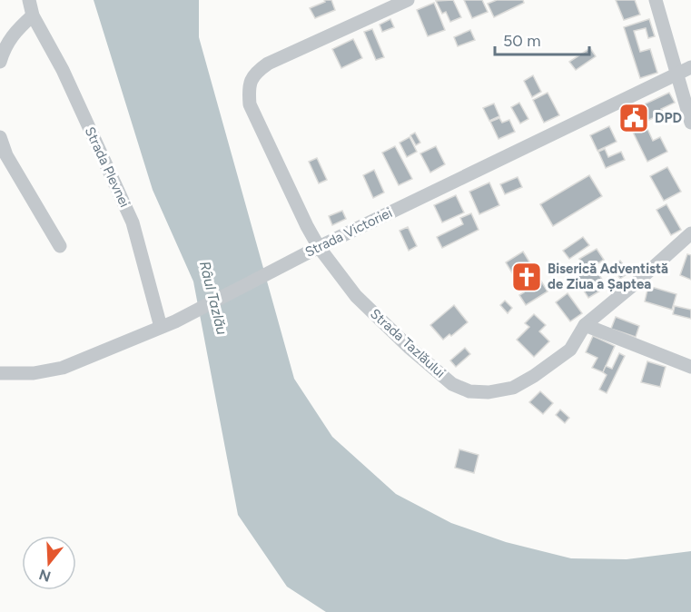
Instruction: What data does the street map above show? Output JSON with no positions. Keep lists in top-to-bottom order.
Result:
{
  "streets": {
    "street": ["Strada Plevnei", "Strada Victoriei", "Strada Tazlăului"]
  },
  "crossings": [
    ["Strada Plevnei", "Strada Victoriei"],
    ["Strada Victoriei", "Strada Tazlăului"]
  ],
  "water": ["Râul Tazlău"],
  "places": {
    "public building": ["DPD"],
    "church": ["Biserică Adventistă de Ziua a Șaptea"]
  },
  "scale_bar": "50 m",
  "north": "bottom"
}
